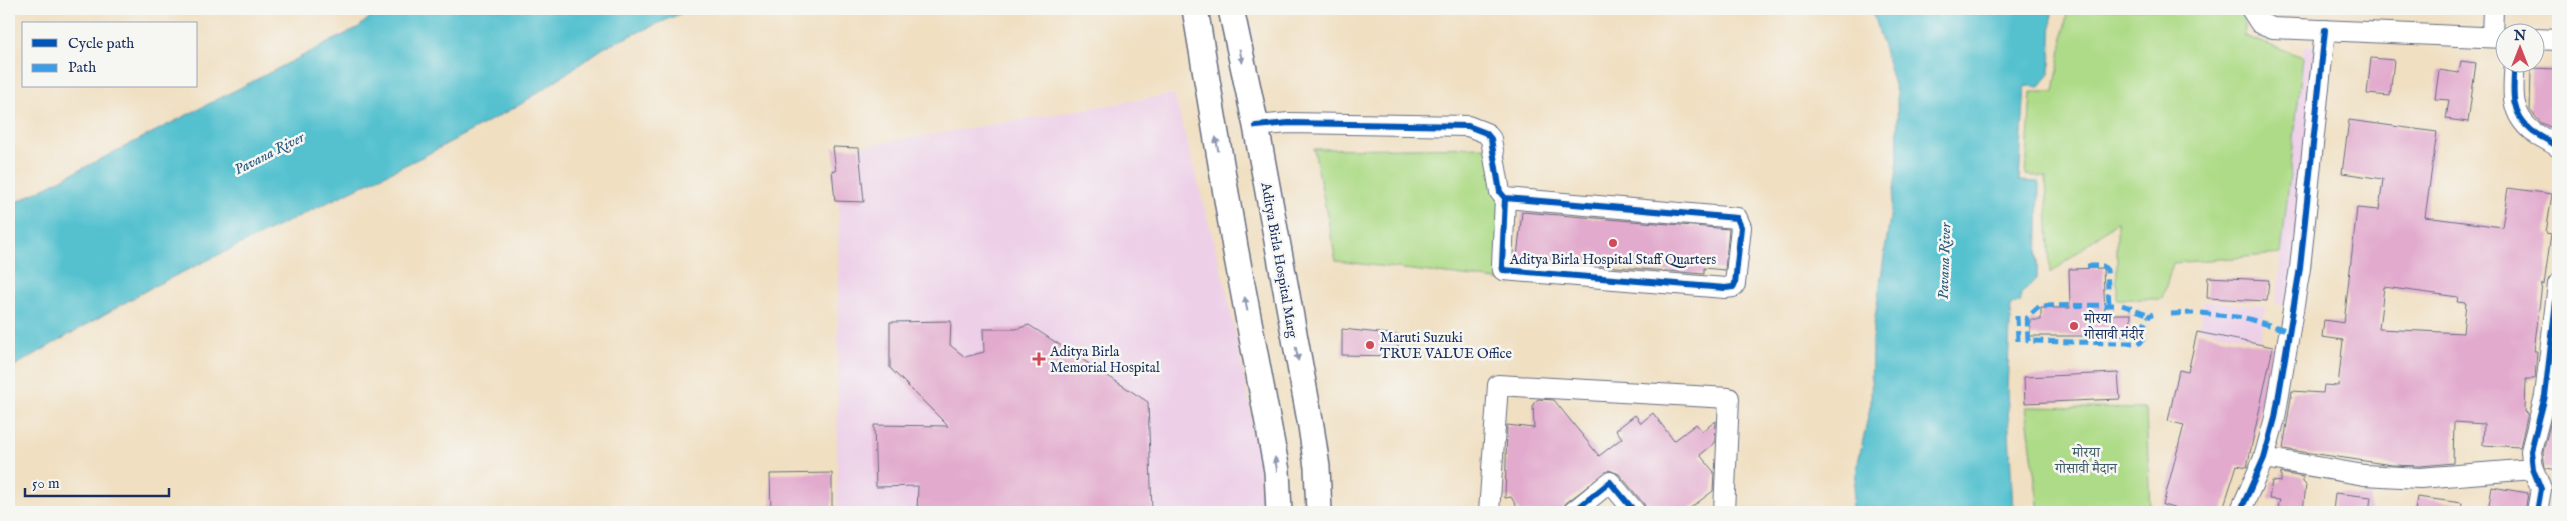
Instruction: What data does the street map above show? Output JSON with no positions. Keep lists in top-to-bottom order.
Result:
{
  "streets": {
    "main road": ["Aditya Birla Hospital Marg"]
  },
  "water": ["Pavana River"],
  "parks": ["मोरया गोसावी मैदान"],
  "places": {
    "other": ["Aditya Birla Hospital Staff Quarters", "मोरया गोसावी मंदीर", "Maruti Suzuki TRUE VALUE Office"],
    "health": ["Aditya Birla Memorial Hospital"]
  },
  "legend": ["Cycle path", "Path"],
  "scale_bar": "50 m",
  "north": "top"
}
